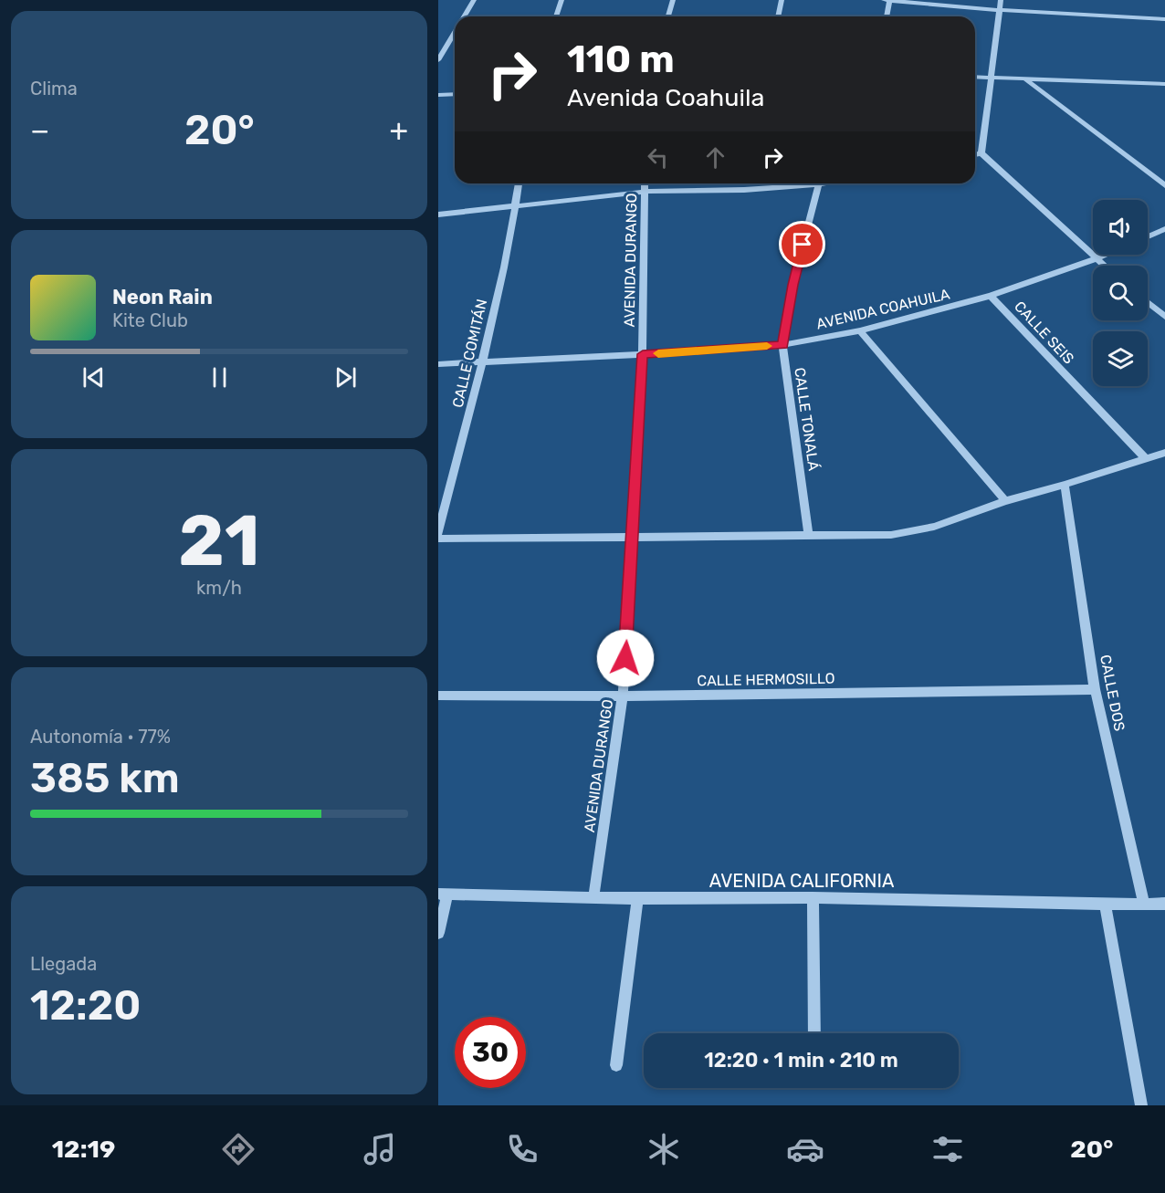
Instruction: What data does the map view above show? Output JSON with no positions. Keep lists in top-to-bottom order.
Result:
{
  "streets": {
    "street": [
      "AVENIDA DURANGO",
      "AVENIDA COAHUILA",
      "CALLE SEIS",
      "CALLE COMITÁN",
      "CALLE TONALÁ",
      "CALLE HERMOSILLO",
      "CALLE DOS",
      "AVENIDA CALIFORNIA"
    ]
  },
  "crossings": [
    ["AVENIDA DURANGO", "AVENIDA COAHUILA"],
    ["AVENIDA DURANGO", "CALLE HERMOSILLO"],
    ["AVENIDA DURANGO", "AVENIDA CALIFORNIA"],
    ["AVENIDA COAHUILA", "CALLE SEIS"],
    ["AVENIDA COAHUILA", "CALLE COMITÁN"],
    ["AVENIDA COAHUILA", "CALLE TONALÁ"],
    ["CALLE HERMOSILLO", "CALLE DOS"],
    ["CALLE DOS", "AVENIDA CALIFORNIA"]
  ],
  "page": {
    "tile": [
      "Clima",
      ["21", "km/h"],
      ["Autonomía · 77%", "385 km"],
      ["Llegada", "12:20"]
    ],
    "turn": ["110 m", "Avenida Coahuila"],
    "heat": ["−", "20°", "+"],
    "song": ["Neon Rain", "Kite Club"],
    "limit": "30",
    "trip": "12:20 · 1 min · 210 m",
    "tabs": ["12:19", "20°"]
  }
}
